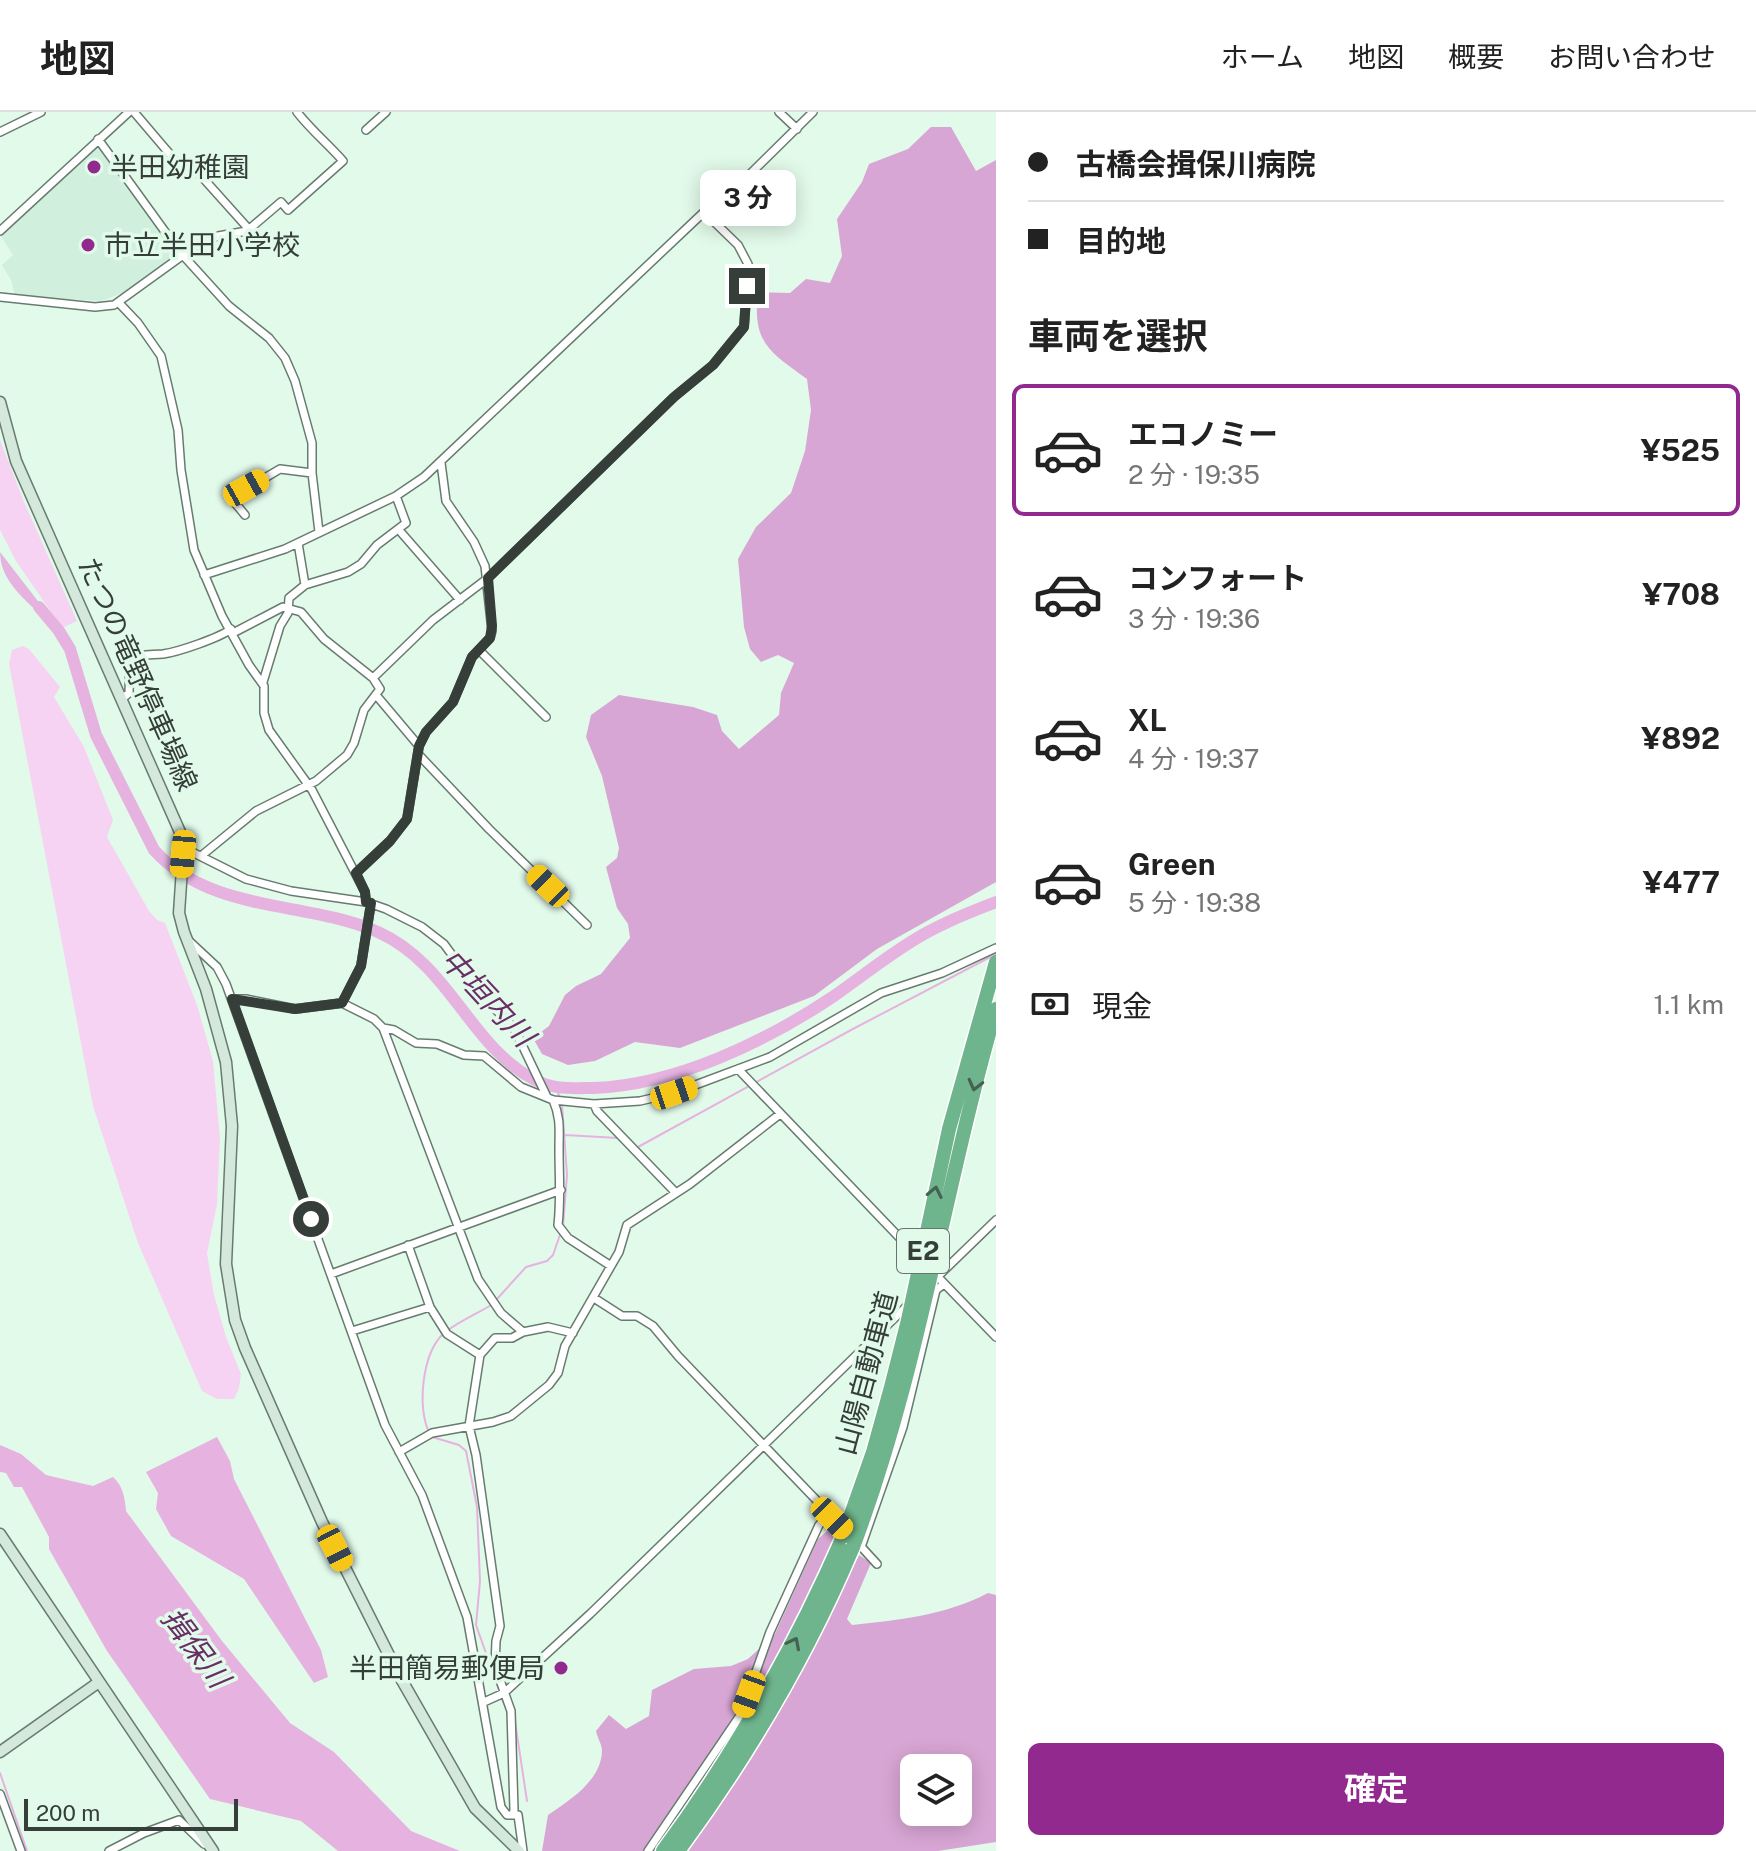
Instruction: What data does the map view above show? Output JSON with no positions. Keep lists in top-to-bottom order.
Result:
{
  "streets": {
    "highway": ["E2", "山陽自動車道"],
    "main road": ["たつの竜野停車場線"]
  },
  "water": ["中垣内川", "揖保川"],
  "places": ["半田幼稚園", "市立半田小学校", "半田簡易郵便局"],
  "scale_bar": "200 m",
  "page": {
    "header": "地図",
    "nav": [
      "ホーム",
      "地図",
      "概要",
      "お問い合わせ"
    ],
    "banner": ["古橋会揖保川病院", "目的地"],
    "bubble": "3 分",
    "heading": "車両を選択",
    "list": [
      {
        "name": "エコノミー",
        "note": "2 分 · 19:35",
        "value": "¥525"
      },
      {
        "name": "コンフォート",
        "note": "3 分 · 19:36",
        "value": "¥708"
      },
      {
        "name": "XL",
        "note": "4 分 · 19:37",
        "value": "¥892"
      },
      {
        "name": "Green",
        "note": "5 分 · 19:38",
        "value": "¥477"
      }
    ],
    "pay": ["現金", "1.1 km"],
    "buttons": "確定",
    "scale": "200 m"
  }
}
